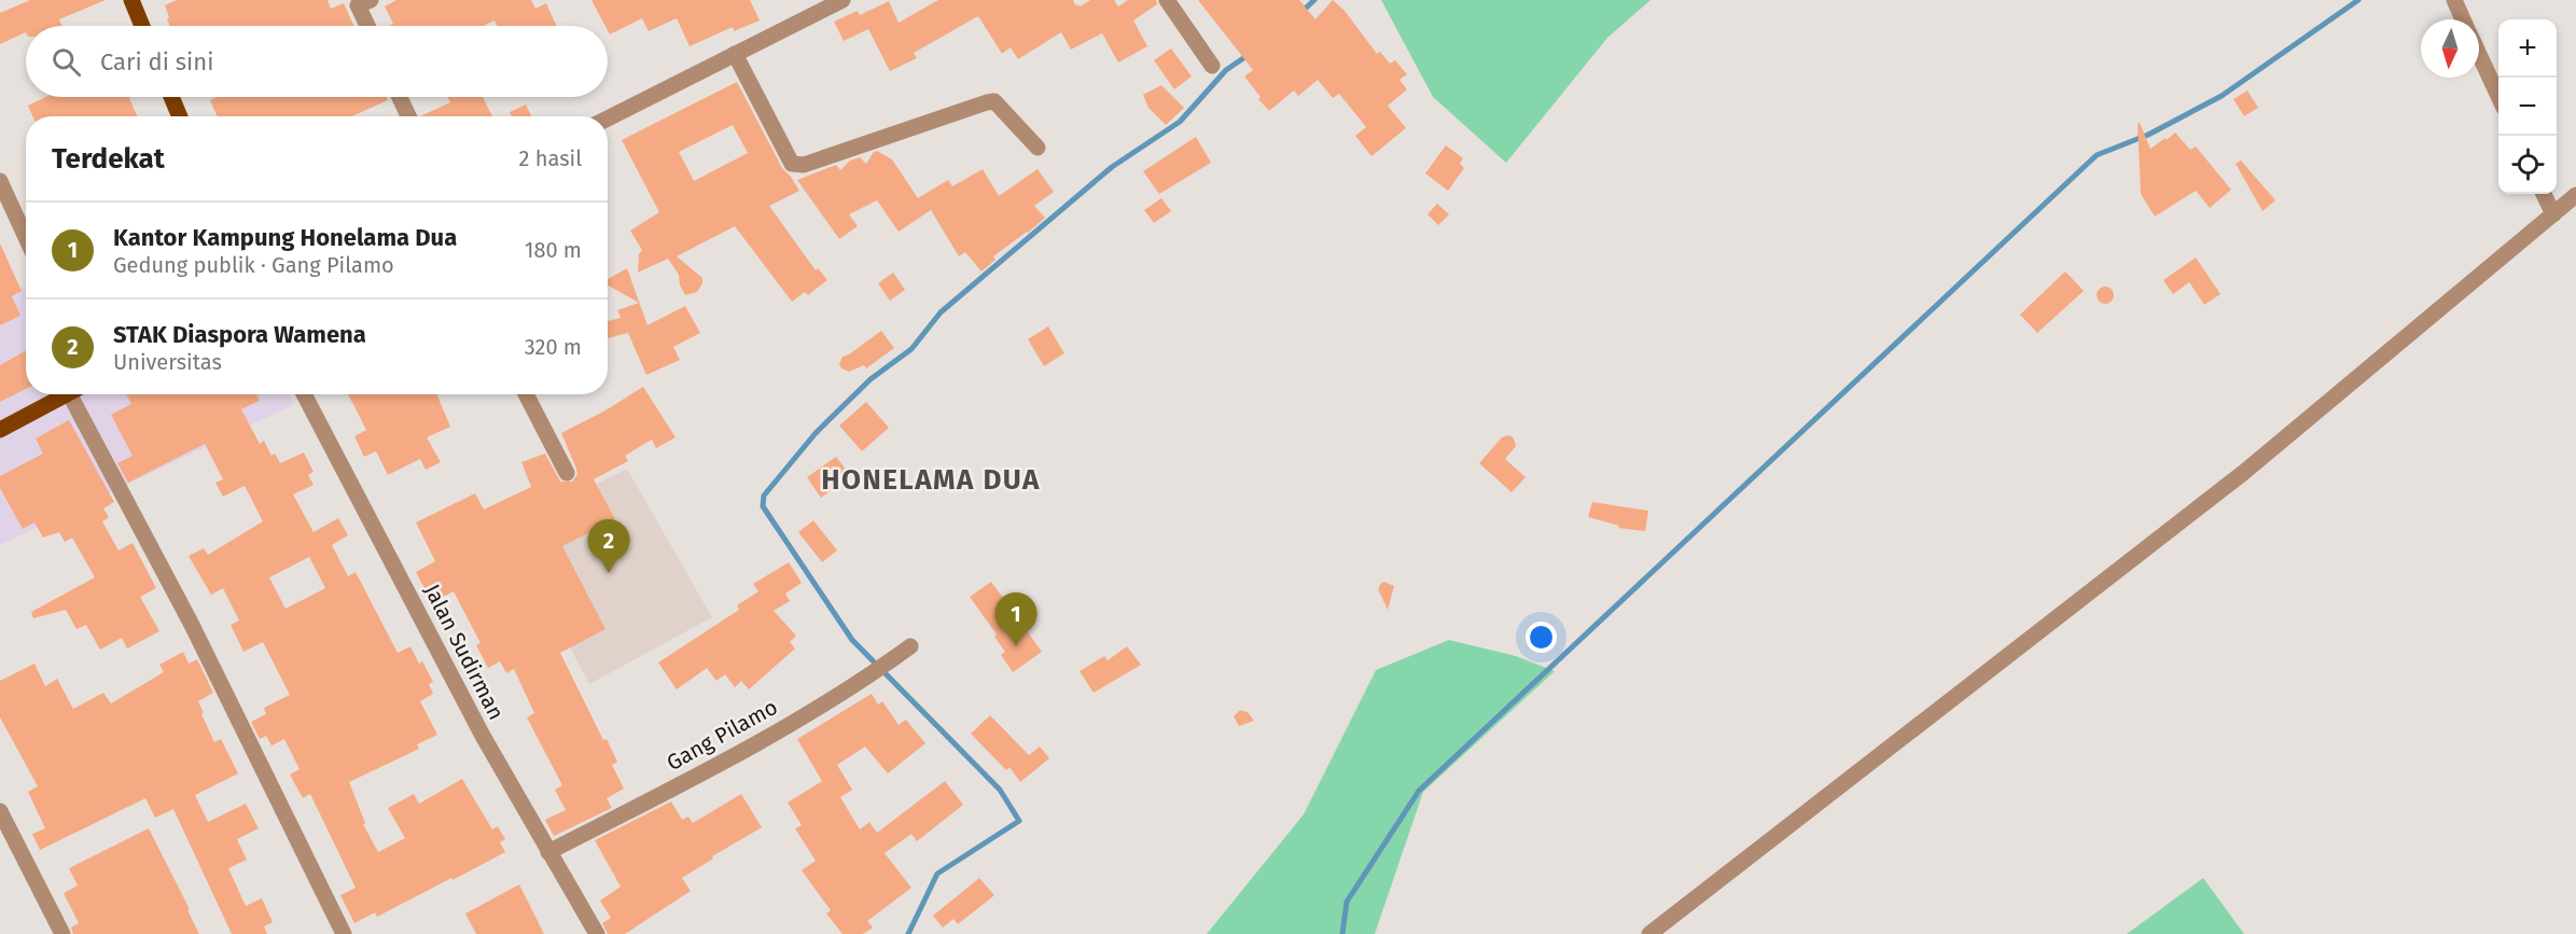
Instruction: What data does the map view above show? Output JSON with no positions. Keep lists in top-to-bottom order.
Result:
{
  "streets": {
    "street": ["Jalan Sudirman", "Gang Pilamo"]
  },
  "crossings": [
    ["Jalan Sudirman", "Gang Pilamo"]
  ],
  "districts": ["HONELAMA DUA"],
  "north": "bottom",
  "page": {
    "map_buttons": ["+", "−"],
    "search": "Cari di sini",
    "heading": ["Terdekat", "2 hasil"],
    "list": [
      {
        "mark": "1",
        "name": "Kantor Kampung Honelama Dua",
        "note": "Gedung publik · Gang Pilamo",
        "value": "180 m"
      },
      {
        "mark": "2",
        "name": "STAK Diaspora Wamena",
        "note": "Universitas",
        "value": "320 m"
      }
    ],
    "pins": ["2", "1"]
  }
}
